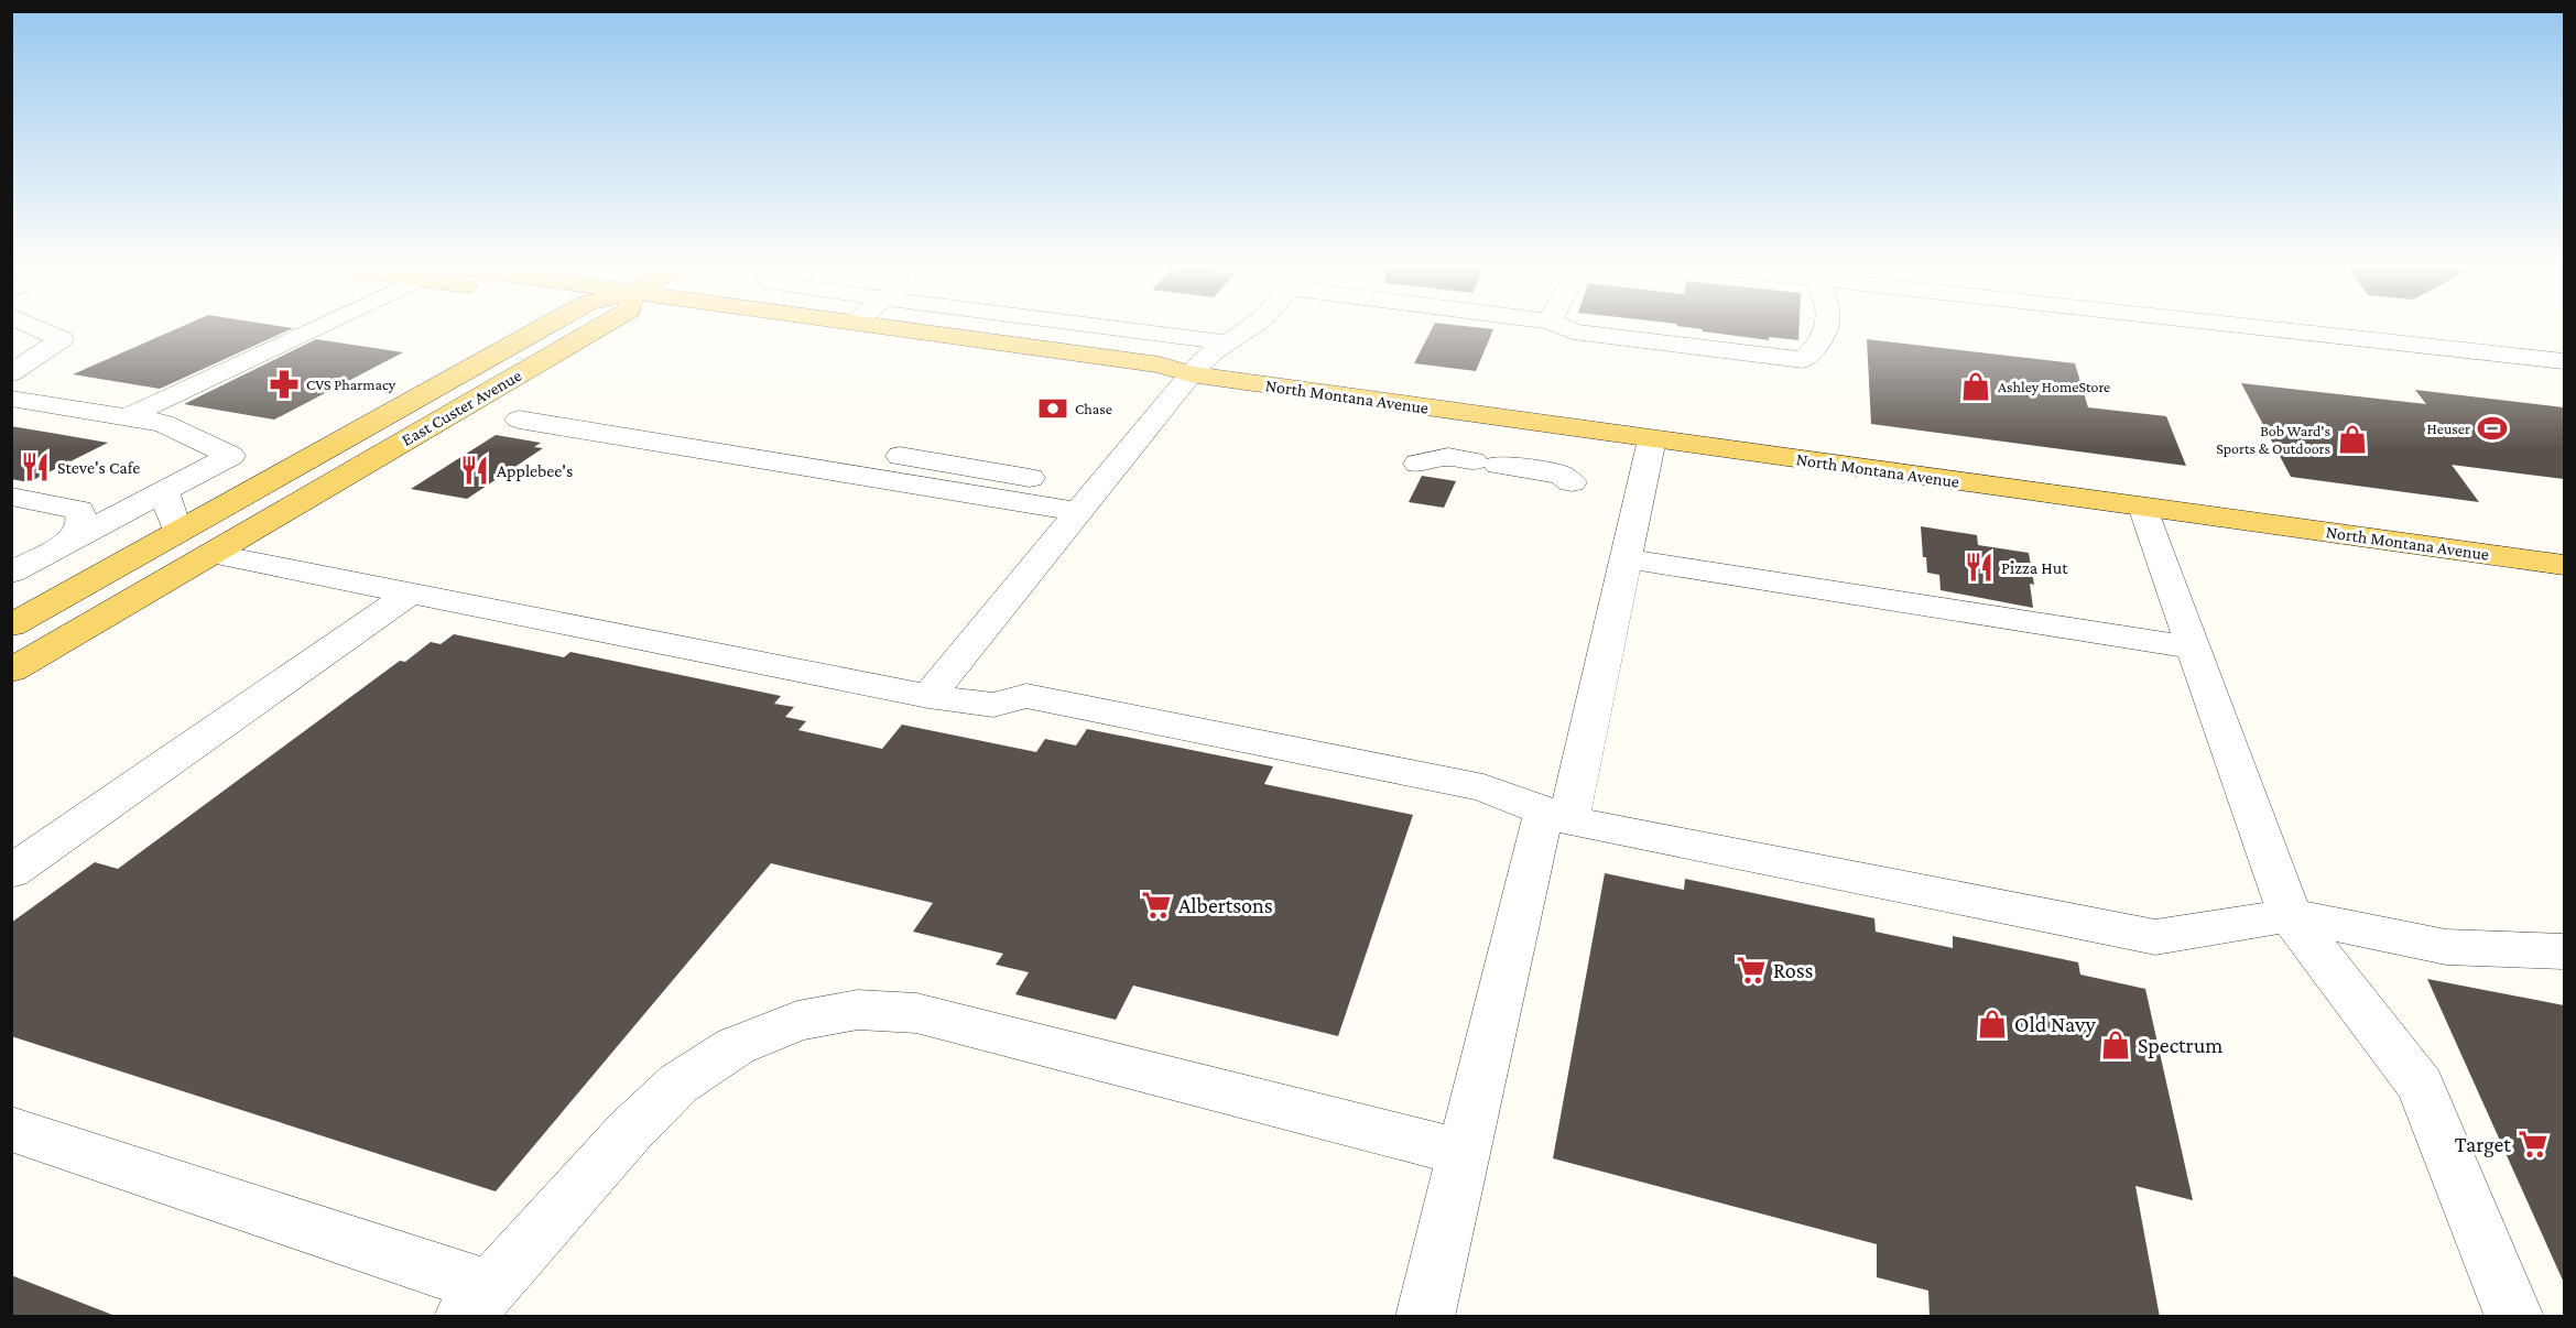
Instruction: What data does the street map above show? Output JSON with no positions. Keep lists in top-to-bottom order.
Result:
{
  "streets": {
    "main road": ["North Montana Avenue", "East Custer Avenue"]
  },
  "places": {
    "pharmacy": ["CVS Pharmacy"],
    "shop": [
      "Ashley HomeStore",
      "Bob Ward's Sports & Outdoors",
      "Old Navy",
      "Spectrum"
    ],
    "bank": ["Chase"],
    "sports": ["Heuser"],
    "restaurant": ["Steve's Cafe", "Applebee's", "Pizza Hut"],
    "supermarket": ["Albertsons", "Ross", "Target"]
  }
}
